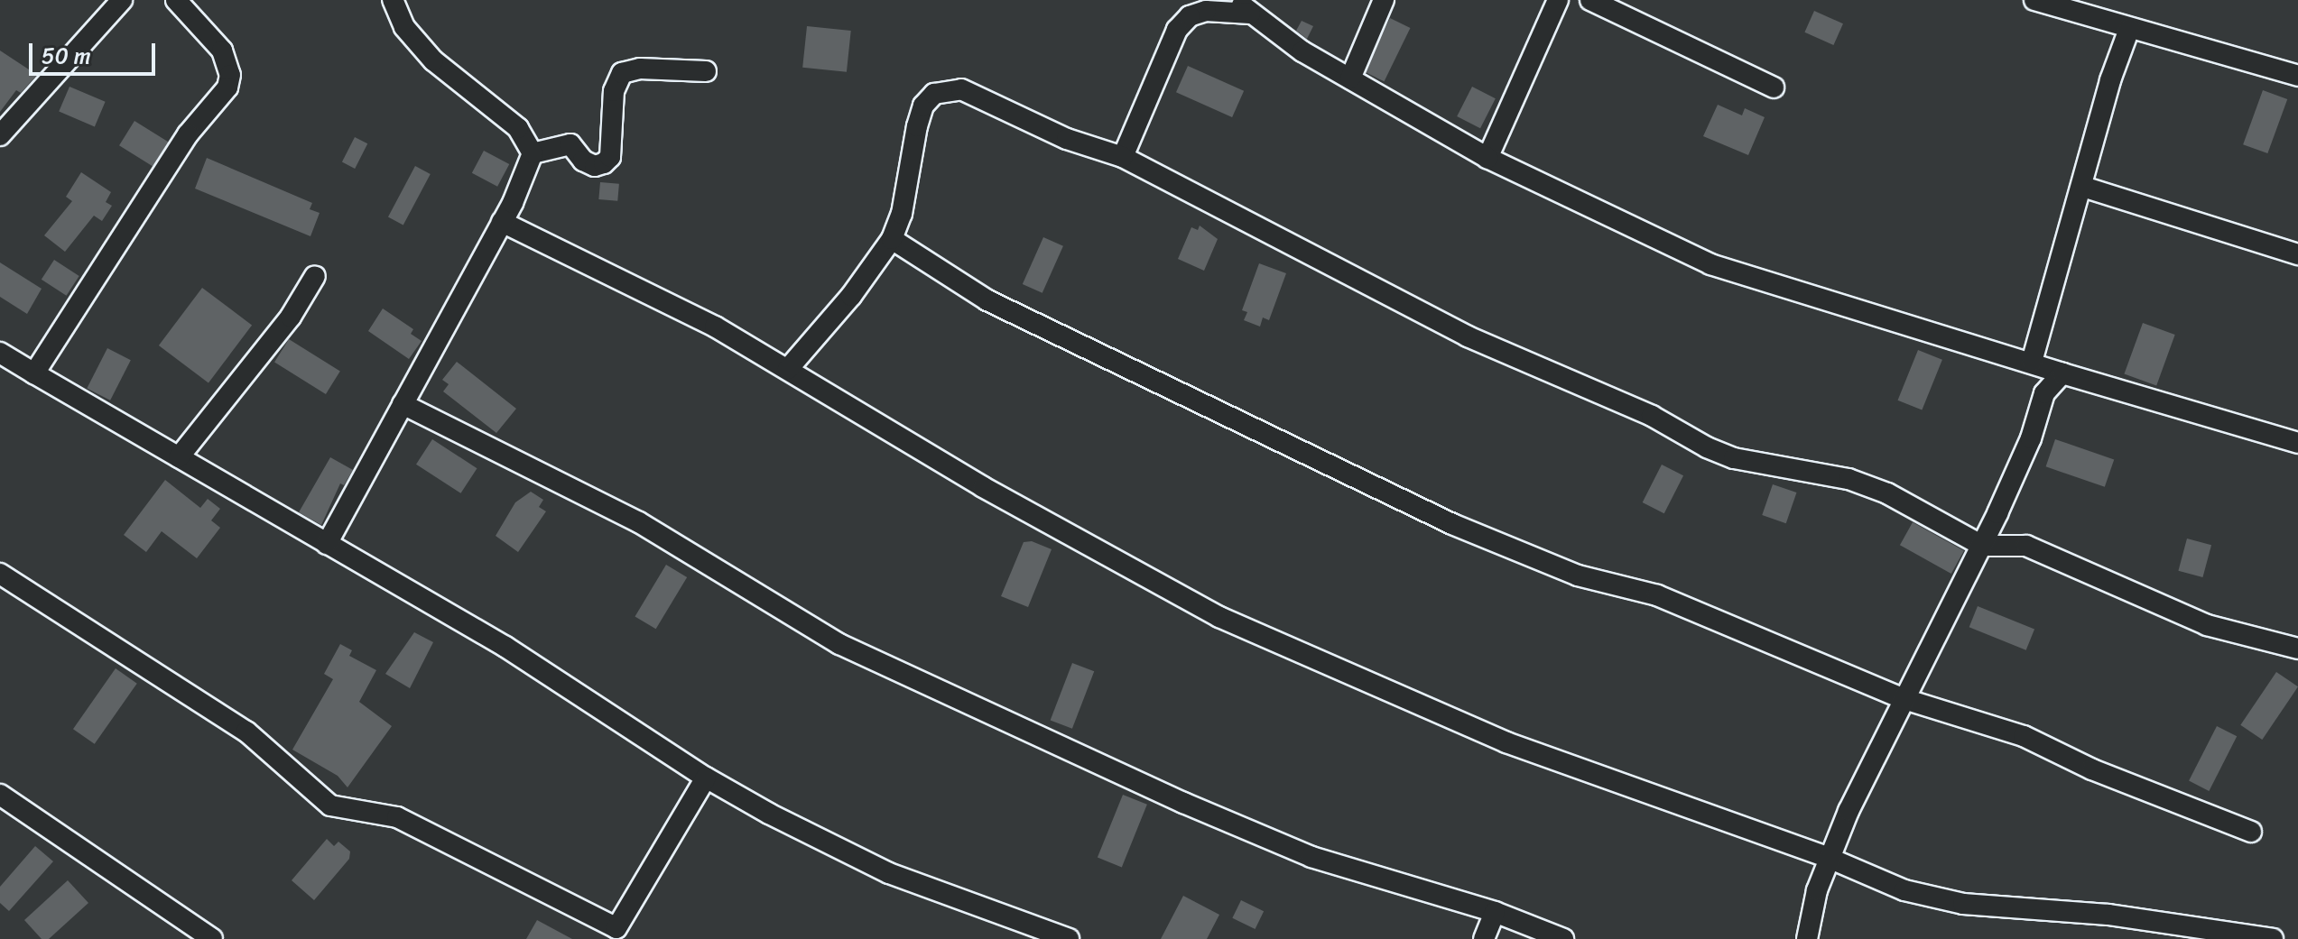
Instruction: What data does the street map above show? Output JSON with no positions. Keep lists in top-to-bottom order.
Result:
{
  "scale_bar": "50 m"
}
